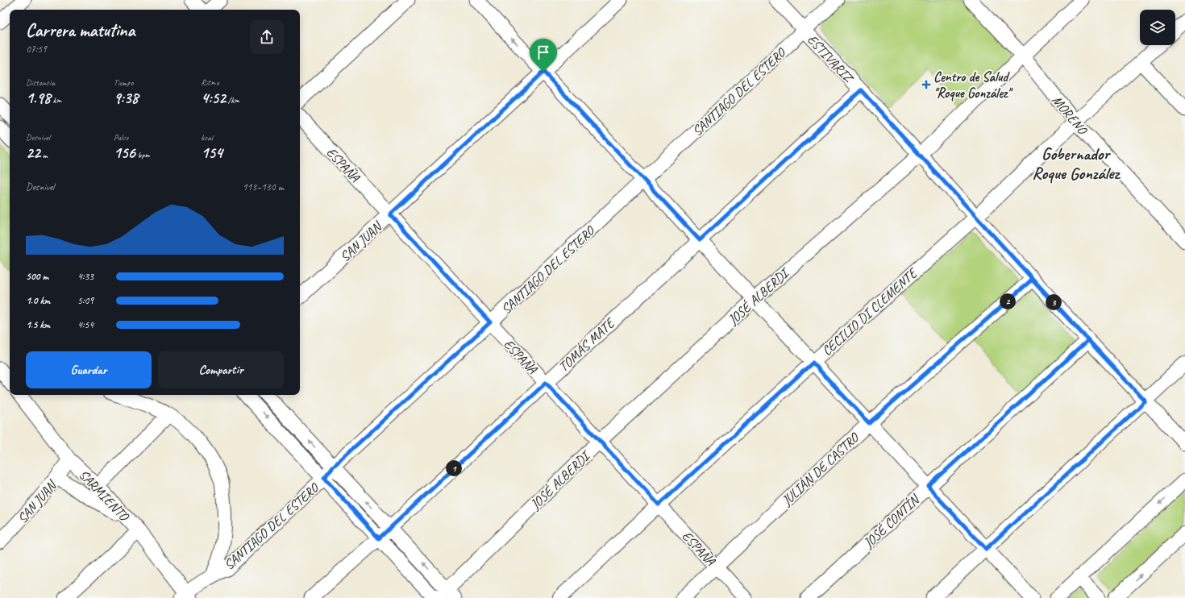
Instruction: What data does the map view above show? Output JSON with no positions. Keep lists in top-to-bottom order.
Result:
{
  "streets": {
    "street": [
      "ESTIVARIZ",
      "SANTIAGO DEL ESTERO",
      "MORENO",
      "ESPAÑA",
      "SAN JUAN",
      "JOSÉ ALBERDI",
      "CECILIO DI CLEMENTE",
      "TOMÁS MATE",
      "JULIÁN DE CASTRO",
      "SARMIENTO",
      "JOSÉ CONTÍN"
    ]
  },
  "crossings": [
    ["ESTIVARIZ", "SANTIAGO DEL ESTERO"],
    ["ESTIVARIZ", "JOSÉ ALBERDI"],
    ["ESTIVARIZ", "CECILIO DI CLEMENTE"],
    ["ESTIVARIZ", "TOMÁS MATE"],
    ["ESTIVARIZ", "JULIÁN DE CASTRO"],
    ["ESTIVARIZ", "JOSÉ CONTÍN"],
    ["SANTIAGO DEL ESTERO", "ESPAÑA"],
    ["SANTIAGO DEL ESTERO", "SARMIENTO"],
    ["MORENO", "JOSÉ ALBERDI"],
    ["MORENO", "CECILIO DI CLEMENTE"],
    ["ESPAÑA", "SAN JUAN"],
    ["ESPAÑA", "JOSÉ ALBERDI"],
    ["ESPAÑA", "CECILIO DI CLEMENTE"],
    ["ESPAÑA", "TOMÁS MATE"],
    ["ESPAÑA", "JULIÁN DE CASTRO"],
    ["SAN JUAN", "SARMIENTO"]
  ],
  "districts": ["Gobernador Roque González"],
  "places": {
    "health": ["Centro de Salud \"Roque González\""]
  },
  "page": {
    "heading": ["Carrera matutina", "07:59"],
    "stats": [
      ["Distancia", "1.98 km"],
      ["Tiempo", "9:38"],
      ["Ritmo", "4:52 /km"],
      ["Desnivel", "22 m"],
      ["Pulso", "156 bpm"],
      ["kcal", "154"]
    ],
    "chart": ["Desnivel", "113–130 m"],
    "list": [
      {
        "name": "500 m",
        "note": "4:33"
      },
      {
        "name": "1.0 km",
        "note": "5:09"
      },
      {
        "name": "1.5 km",
        "note": "4:54"
      }
    ],
    "pins": ["2", "3", "1"],
    "buttons": ["Guardar", "Compartir"]
  }
}
